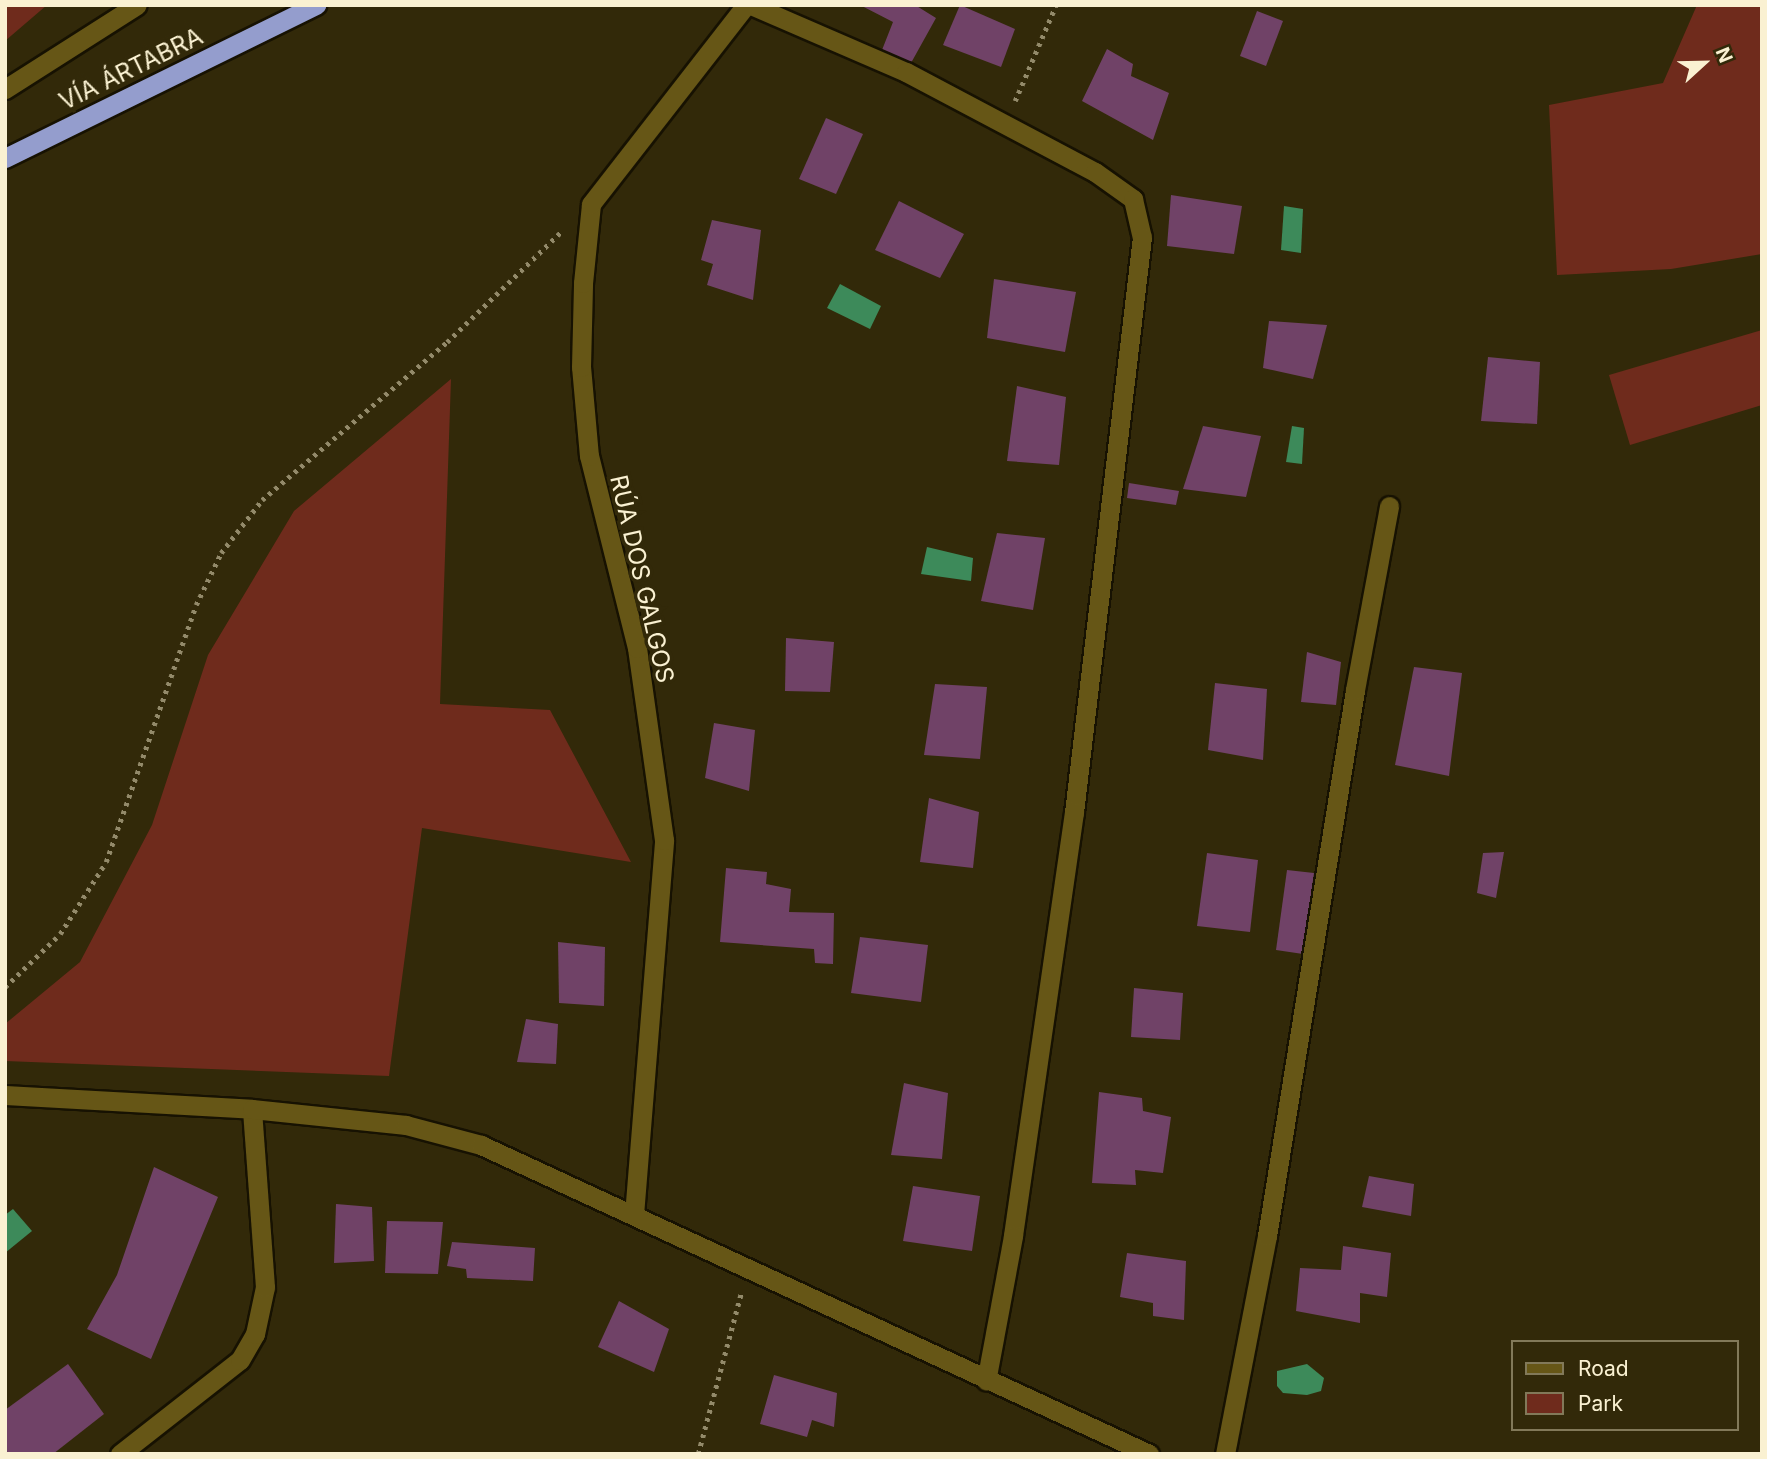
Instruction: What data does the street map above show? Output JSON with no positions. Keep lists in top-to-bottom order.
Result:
{
  "streets": {
    "highway": ["VÍA ÁRTABRA"],
    "street": ["RÚA DOS GALGOS"]
  },
  "legend": ["Road", "Park"],
  "north": "right"
}
